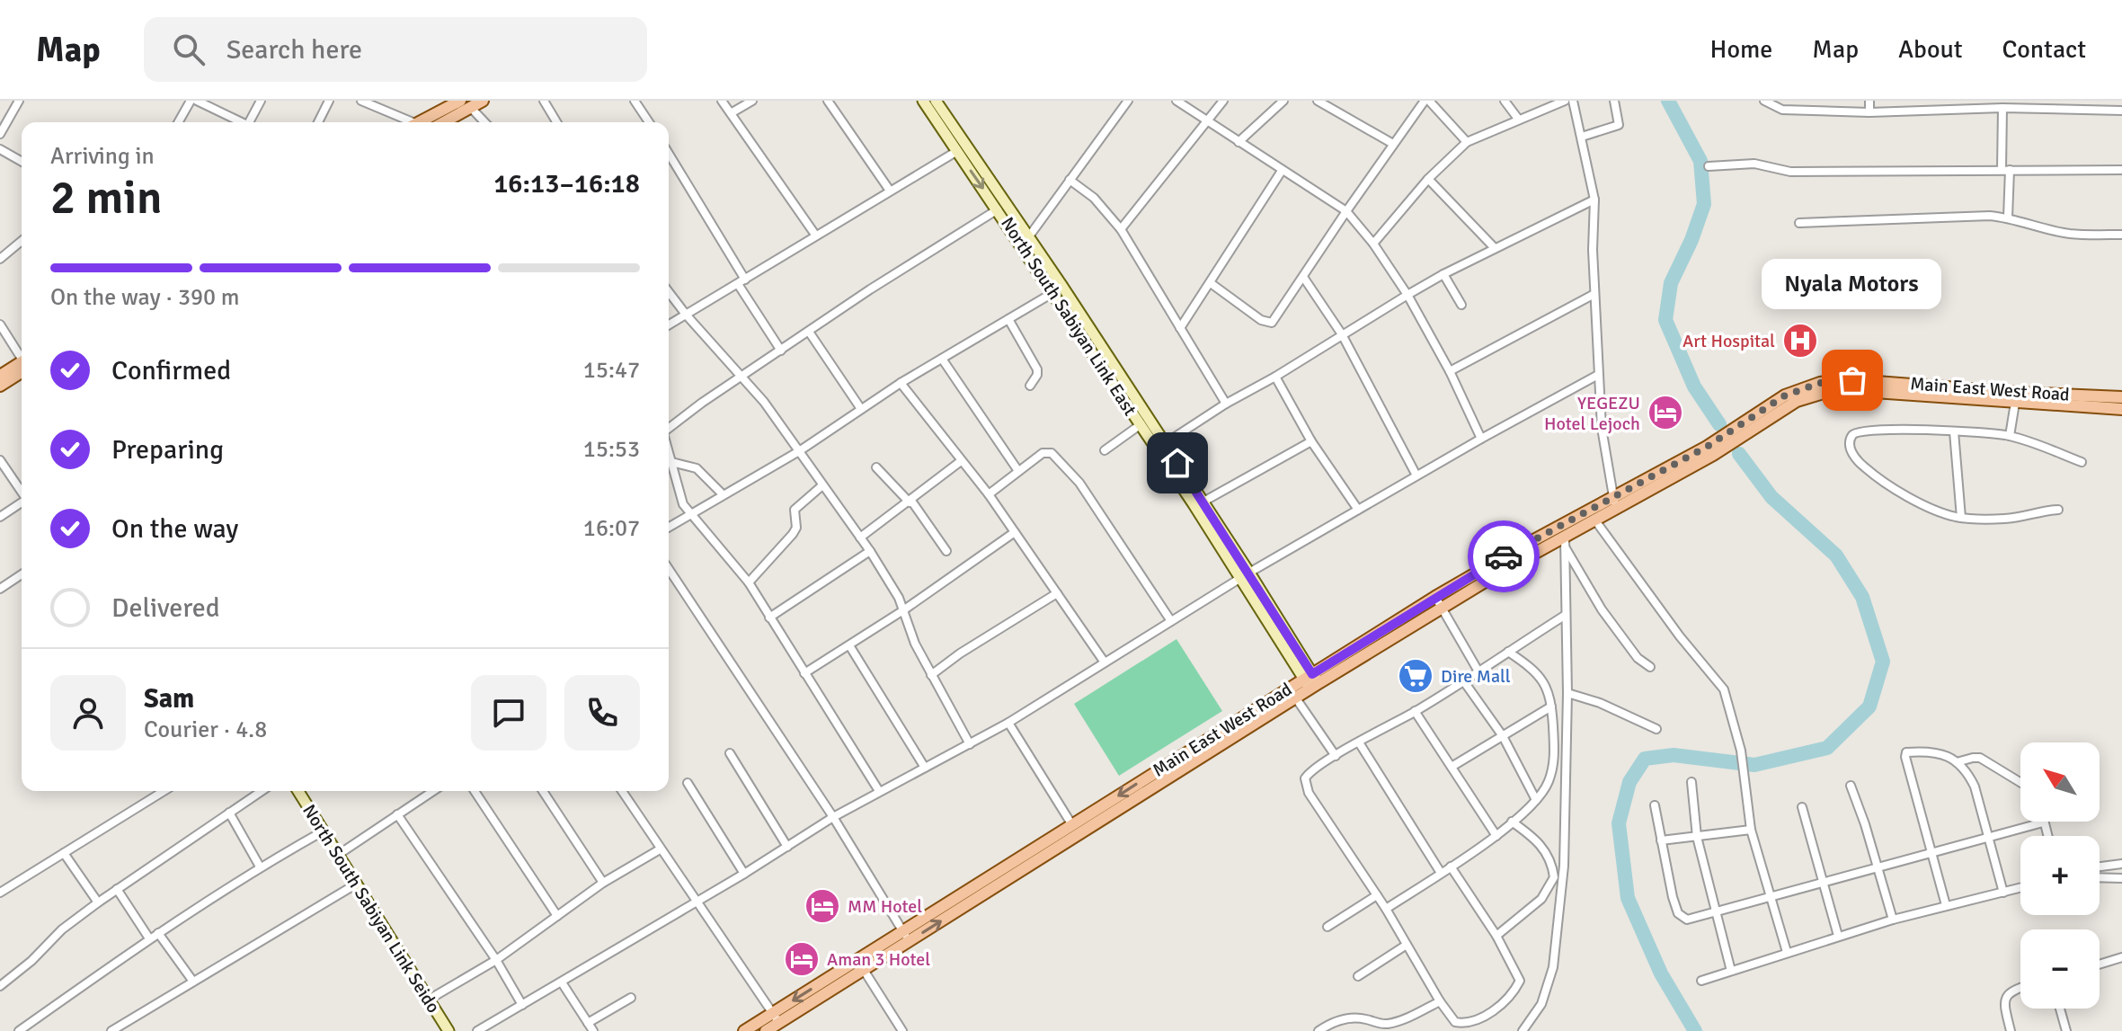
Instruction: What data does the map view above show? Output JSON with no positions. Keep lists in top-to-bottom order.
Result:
{
  "streets": {
    "main road": ["North South Sabiyan Link East", "Main East West Road", "North South Sabiyan Link Seido"]
  },
  "crossings": [
    ["North South Sabiyan Link East", "Main East West Road"]
  ],
  "places": {
    "hospital": ["Art Hospital"],
    "other": ["Nyala Motors"],
    "hotel": ["YEGEZU Hotel Lejoch", "MM Hotel", "Aman 3 Hotel"],
    "supermarket": ["Dire Mall"]
  },
  "north": "top left",
  "page": {
    "header": "Map",
    "search": "Search here",
    "nav": [
      "Home",
      "Map",
      "About",
      "Contact"
    ],
    "heading": ["2 min", "Arriving in", "16:13–16:18"],
    "panel": ["Sam", "Courier · 4.8"],
    "bar": "On the way · 390 m",
    "bubble": "Nyala Motors",
    "list": [
      ["Confirmed", "15:47"],
      ["Preparing", "15:53"],
      ["On the way", "16:07"],
      "Delivered"
    ],
    "map_buttons": ["+", "−"]
  }
}
